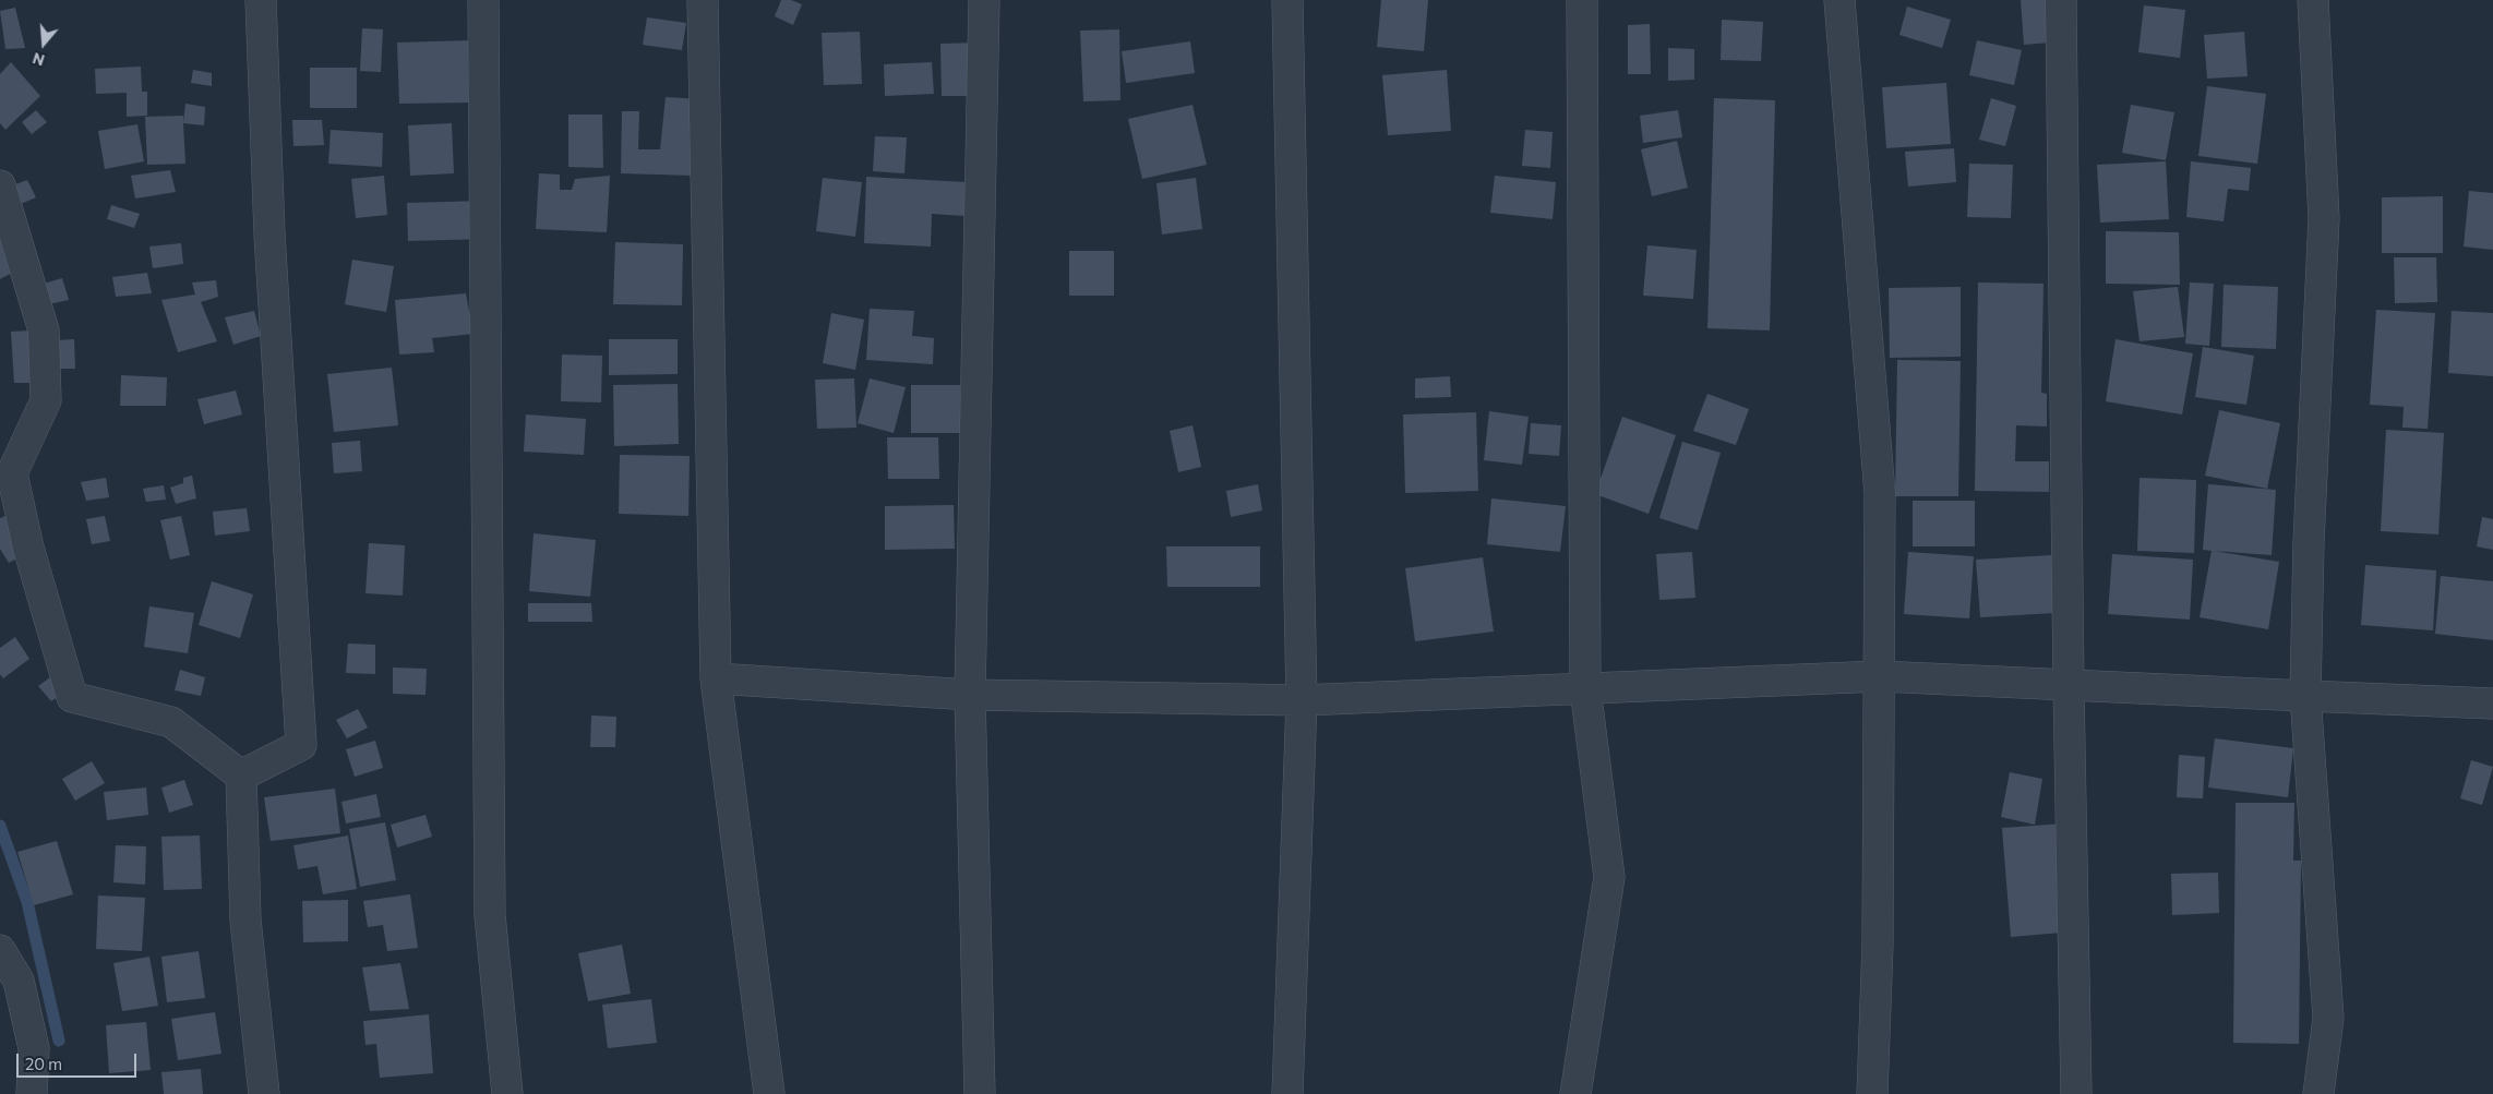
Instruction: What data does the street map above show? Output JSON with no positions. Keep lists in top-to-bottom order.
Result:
{
  "scale_bar": "20 m",
  "north": "bottom"
}
